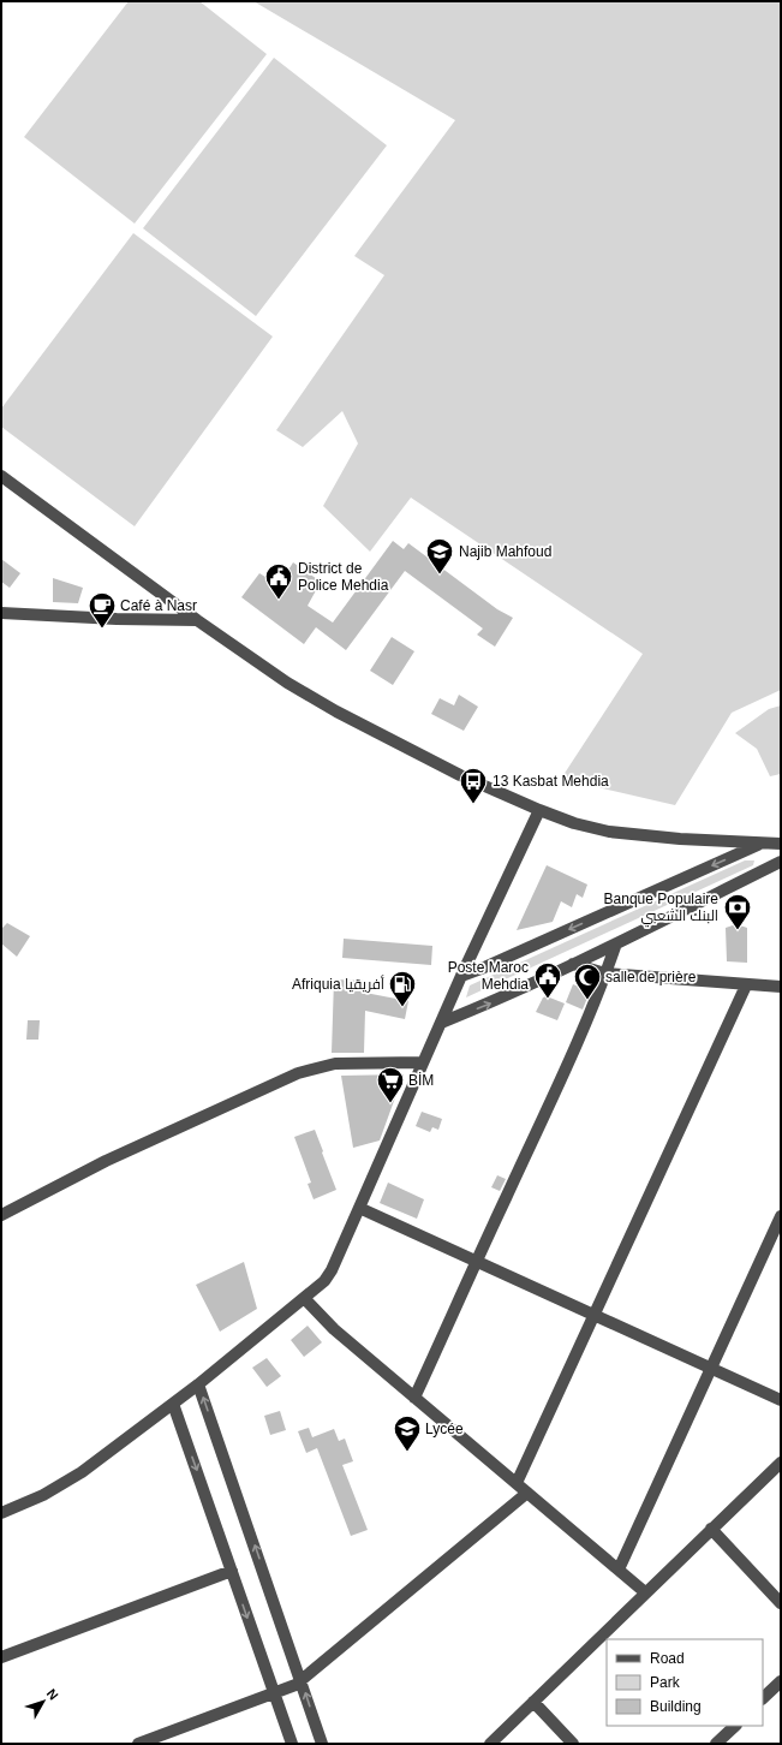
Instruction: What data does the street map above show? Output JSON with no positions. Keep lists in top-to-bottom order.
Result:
{
  "places": {
    "school or university": ["Najib Mahfoud", "Lycée"],
    "public building": ["District de Police Mehdia", "Poste Maroc Mehdia"],
    "cafe": ["Café à Nasr"],
    "bus stop": ["13 Kasbat Mehdia"],
    "bank": ["Banque Populaire البنك الشعبي"],
    "mosque": ["salle de prière"],
    "fuel station": ["Afriquia أفريقيا"],
    "supermarket": ["BİM"]
  },
  "legend": ["Road", "Park", "Building"],
  "north": "top right"
}
